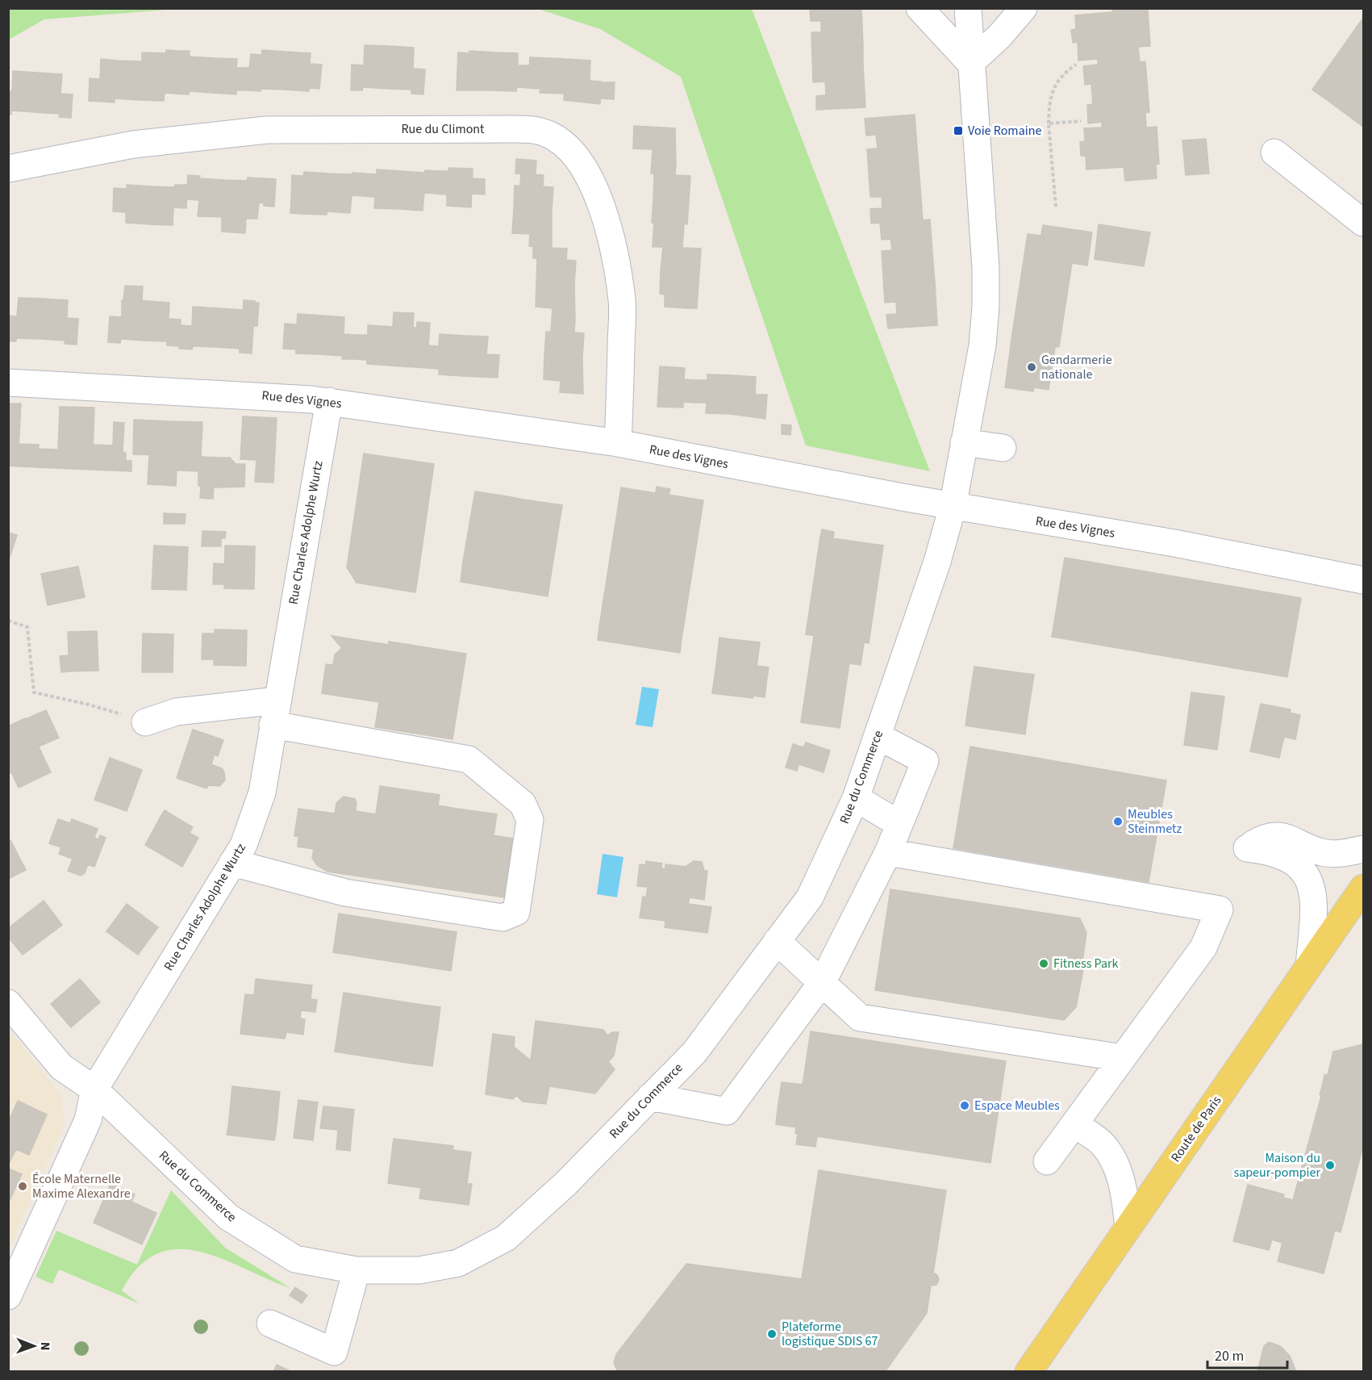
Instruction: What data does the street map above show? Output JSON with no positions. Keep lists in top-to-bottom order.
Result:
{
  "streets": {
    "main road": ["Route de Paris"],
    "street": [
      "Rue du Climont",
      "Rue des Vignes",
      "Rue Charles Adolphe Wurtz",
      "Rue du Commerce"
    ]
  },
  "crossings": [
    ["Rue du Climont", "Rue des Vignes"],
    ["Rue des Vignes", "Rue Charles Adolphe Wurtz"],
    ["Rue des Vignes", "Rue du Commerce"],
    ["Rue Charles Adolphe Wurtz", "Rue du Commerce"]
  ],
  "places": {
    "transit": ["Voie Romaine"],
    "other": [
      "Gendarmerie nationale",
      "Meubles Steinmetz",
      "Fitness Park",
      "Espace Meubles",
      "Maison du sapeur-pompier",
      "École Maternelle Maxime Alexandre",
      "Plateforme logistique SDIS 67"
    ]
  },
  "scale_bar": "20 m",
  "north": "right"
}
